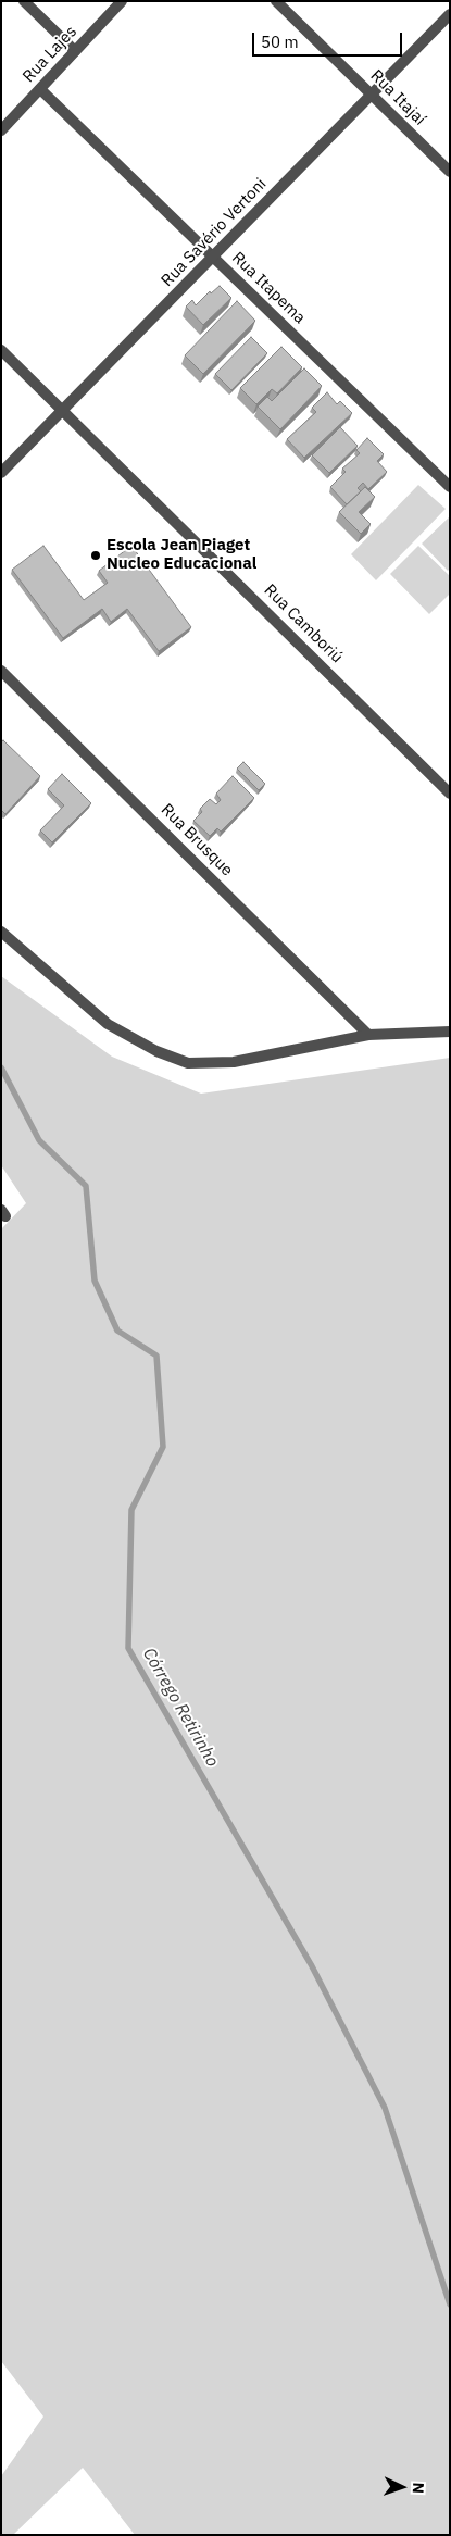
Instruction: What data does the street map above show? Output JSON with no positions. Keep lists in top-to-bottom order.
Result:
{
  "streets": {
    "street": [
      "Rua Lajes",
      "Rua Itajaí",
      "Rua Savério Vertoni",
      "Rua Itapema",
      "Rua Camboriú",
      "Rua Brusque"
    ]
  },
  "crossings": [
    ["Rua Lajes", "Rua Itapema"],
    ["Rua Itajaí", "Rua Savério Vertoni"],
    ["Rua Savério Vertoni", "Rua Itapema"],
    ["Rua Savério Vertoni", "Rua Camboriú"]
  ],
  "water": ["Córrego Retirinho"],
  "places": ["Escola Jean Piaget Nucleo Educacional"],
  "scale_bar": "50 m",
  "north": "right"
}
